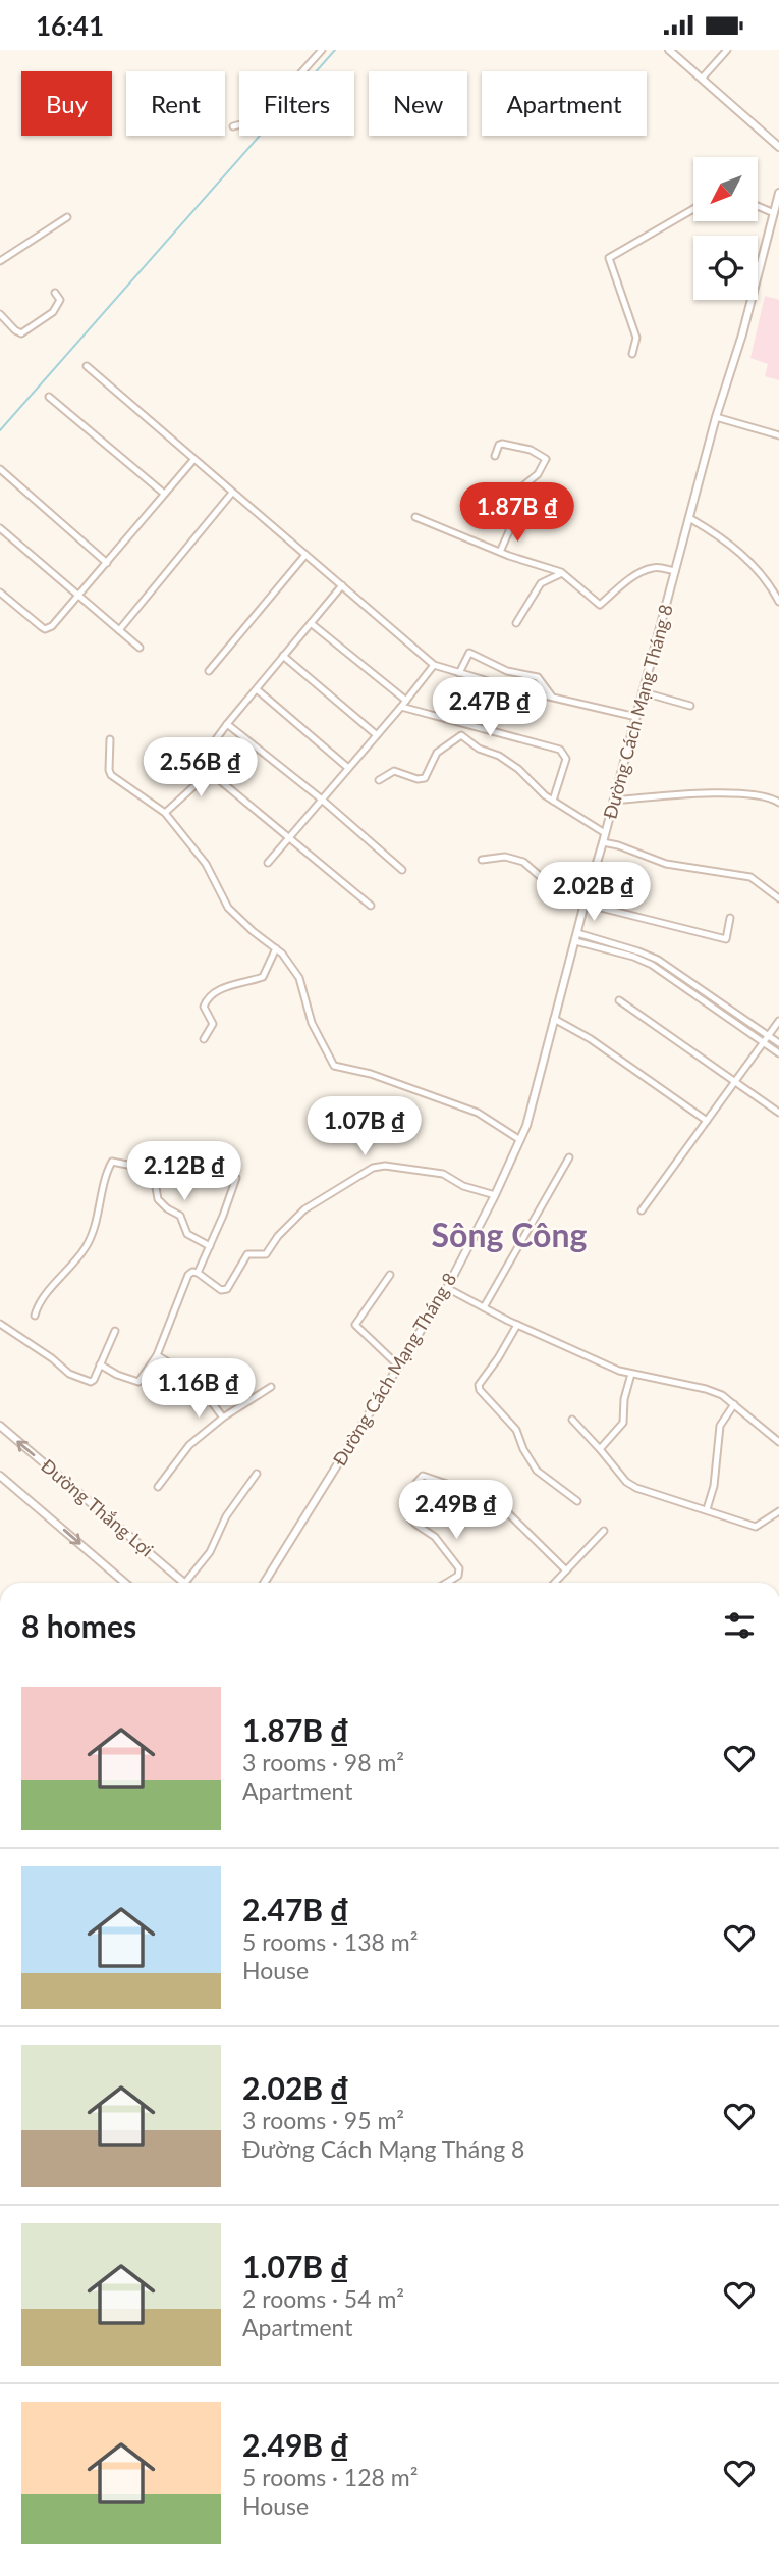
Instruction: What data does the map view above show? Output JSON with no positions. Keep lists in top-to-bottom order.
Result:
{
  "streets": {
    "street": ["Đường Cách Mạng Tháng 8", "Đường Thắng Lợi"]
  },
  "districts": ["Sông Công"],
  "north": "bottom left",
  "page": {
    "status": "16:41",
    "chip": [
      "Buy",
      "Rent",
      "Filters",
      "New",
      "Apartment"
    ],
    "price": [
      "1.87B ₫",
      "2.47B ₫",
      "2.56B ₫",
      "2.02B ₫",
      "1.07B ₫",
      "2.12B ₫",
      "1.16B ₫",
      "2.49B ₫"
    ],
    "heading": "8 homes",
    "list": [
      {
        "name": "1.87B ₫",
        "note": "3 rooms · 98 m² · Apartment"
      },
      {
        "name": "2.47B ₫",
        "note": "5 rooms · 138 m² · House"
      },
      {
        "name": "2.02B ₫",
        "note": "3 rooms · 95 m² · Đường Cách Mạng Tháng 8"
      },
      {
        "name": "1.07B ₫",
        "note": "2 rooms · 54 m² · Apartment"
      },
      {
        "name": "2.49B ₫",
        "note": "5 rooms · 128 m² · House"
      }
    ]
  }
}
